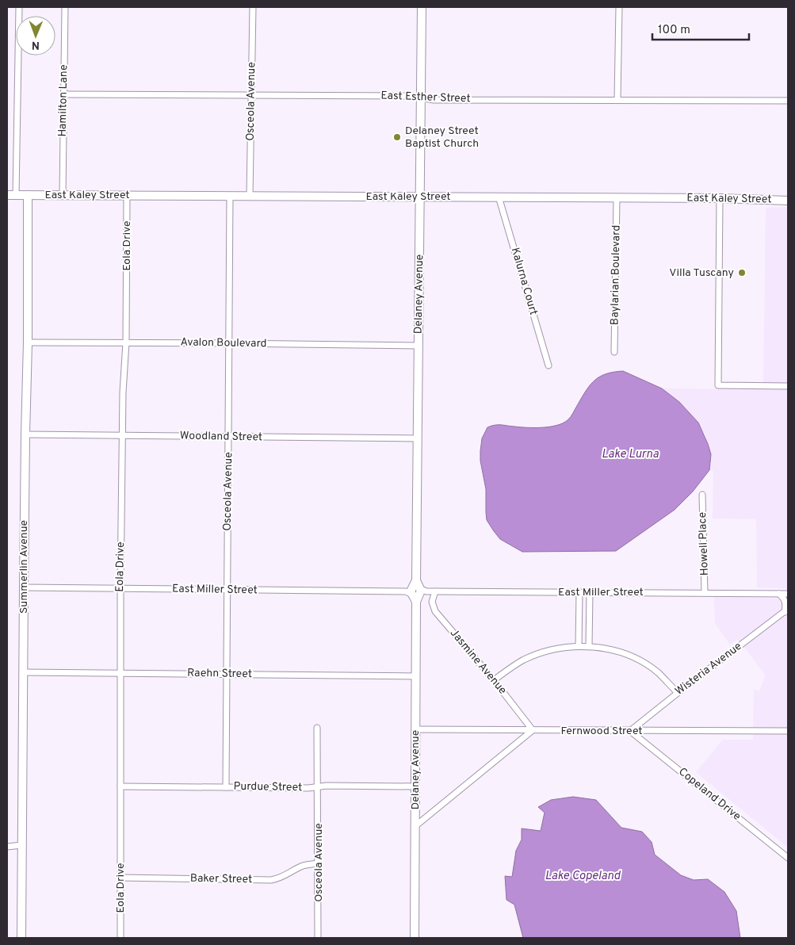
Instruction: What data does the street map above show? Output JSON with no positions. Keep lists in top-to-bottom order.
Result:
{
  "streets": {
    "street": [
      "East Esther Street",
      "Hamilton Lane",
      "Osceola Avenue",
      "East Kaley Street",
      "Eola Drive",
      "Baylarian Boulevard",
      "Kalurna Court",
      "Delaney Avenue",
      "Avalon Boulevard",
      "Woodland Street",
      "Howell Place",
      "Summerlin Avenue",
      "East Miller Street",
      "Jasmine Avenue",
      "Wisteria Avenue",
      "Raehn Street",
      "Fernwood Street",
      "Purdue Street",
      "Copeland Drive",
      "Baker Street"
    ]
  },
  "crossings": [
    ["East Esther Street", "Hamilton Lane"],
    ["East Esther Street", "Osceola Avenue"],
    ["East Esther Street", "Delaney Avenue"],
    ["Hamilton Lane", "East Kaley Street"],
    ["Osceola Avenue", "East Kaley Street"],
    ["Osceola Avenue", "Avalon Boulevard"],
    ["Osceola Avenue", "Woodland Street"],
    ["Osceola Avenue", "East Miller Street"],
    ["Osceola Avenue", "Raehn Street"],
    ["Osceola Avenue", "Purdue Street"],
    ["Osceola Avenue", "Baker Street"],
    ["East Kaley Street", "Eola Drive"],
    ["East Kaley Street", "Baylarian Boulevard"],
    ["East Kaley Street", "Kalurna Court"],
    ["East Kaley Street", "Delaney Avenue"],
    ["East Kaley Street", "Summerlin Avenue"],
    ["Eola Drive", "Avalon Boulevard"],
    ["Eola Drive", "Woodland Street"],
    ["Eola Drive", "East Miller Street"],
    ["Eola Drive", "Raehn Street"],
    ["Eola Drive", "Purdue Street"],
    ["Eola Drive", "Baker Street"],
    ["Delaney Avenue", "Avalon Boulevard"],
    ["Delaney Avenue", "Woodland Street"],
    ["Delaney Avenue", "East Miller Street"],
    ["Delaney Avenue", "Raehn Street"],
    ["Delaney Avenue", "Fernwood Street"],
    ["Delaney Avenue", "Purdue Street"],
    ["Avalon Boulevard", "Summerlin Avenue"],
    ["Woodland Street", "Summerlin Avenue"],
    ["Howell Place", "East Miller Street"],
    ["Summerlin Avenue", "East Miller Street"],
    ["Summerlin Avenue", "Raehn Street"],
    ["East Miller Street", "Jasmine Avenue"],
    ["Jasmine Avenue", "Fernwood Street"],
    ["Wisteria Avenue", "Fernwood Street"],
    ["Wisteria Avenue", "Copeland Drive"],
    ["Fernwood Street", "Copeland Drive"]
  ],
  "water": ["Lake Lurna", "Lake Copeland"],
  "places": ["Delaney Street Baptist Church", "Villa Tuscany"],
  "scale_bar": "100 m",
  "north": "bottom"
}
